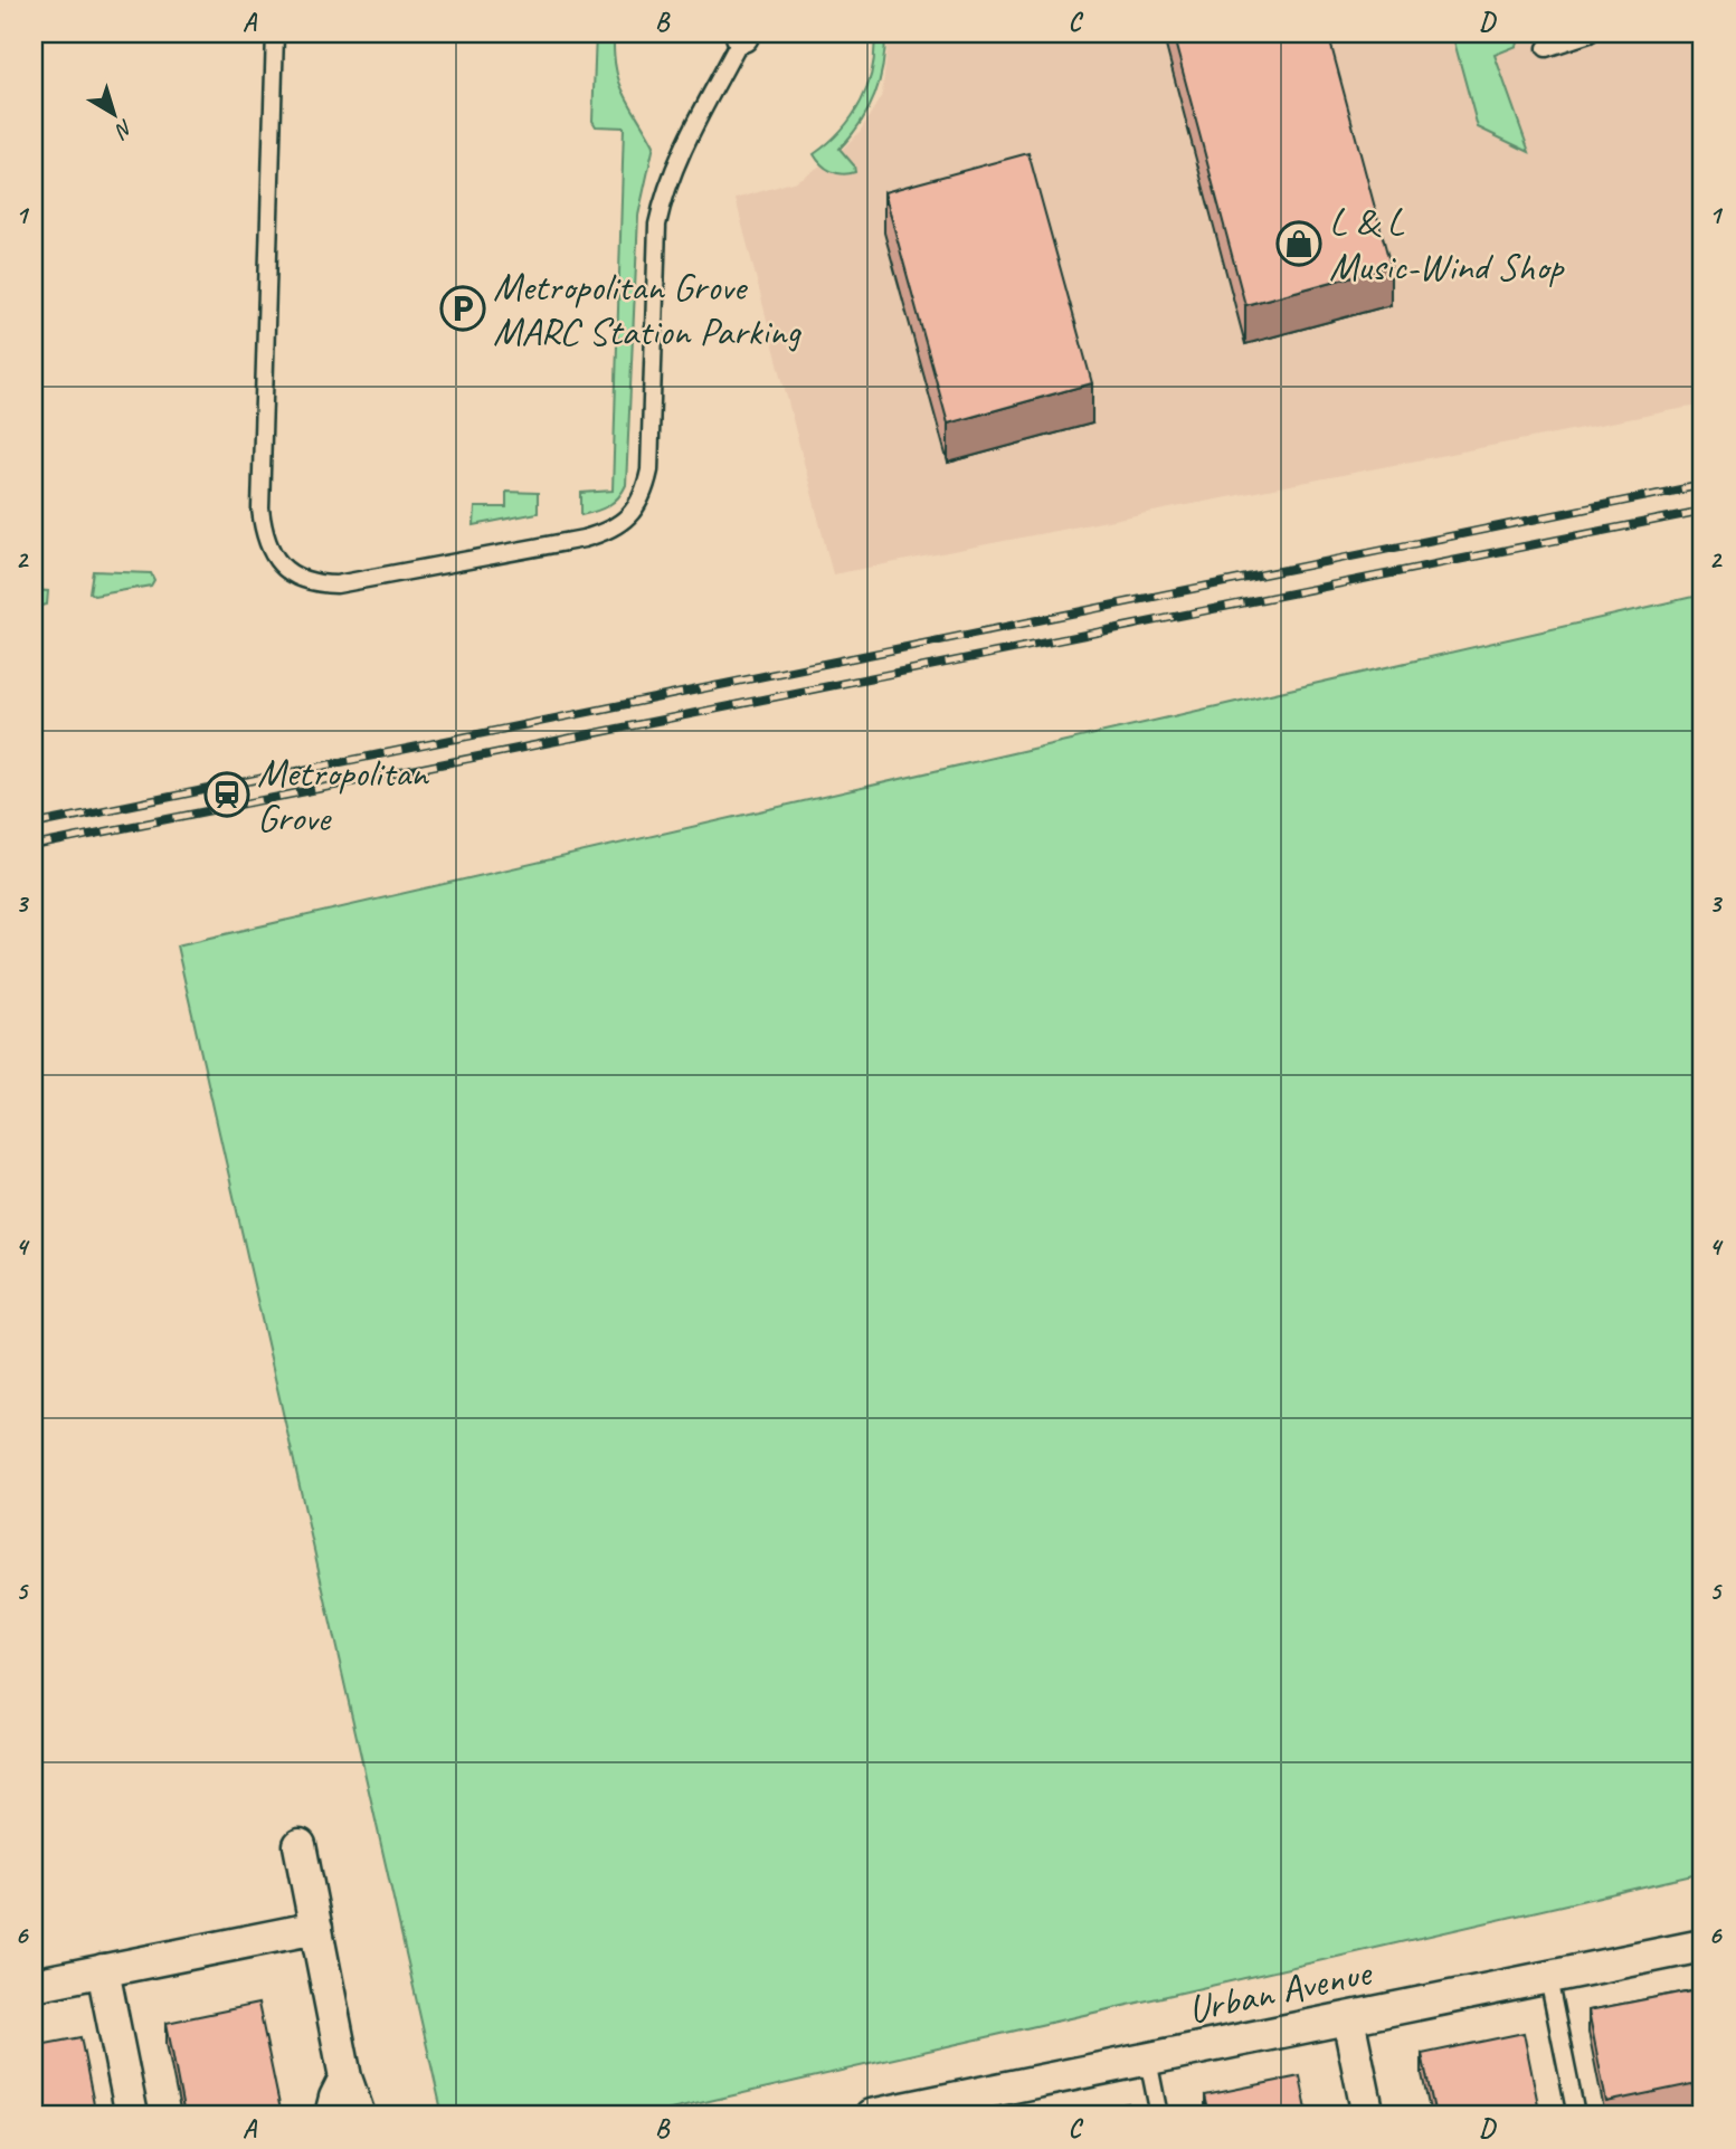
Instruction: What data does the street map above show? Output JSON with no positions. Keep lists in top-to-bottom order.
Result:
{
  "streets": {
    "street": ["Urban Avenue"]
  },
  "places": {
    "shop": ["L & L Music-Wind Shop"],
    "parking": ["Metropolitan Grove MARC Station Parking"],
    "station": ["Metropolitan Grove"]
  },
  "north": "bottom right",
  "grid": {
    "columns": [
      "A",
      "B",
      "C",
      "D"
    ],
    "rows": [
      "1",
      "2",
      "3",
      "4",
      "5",
      "6"
    ]
  }
}
